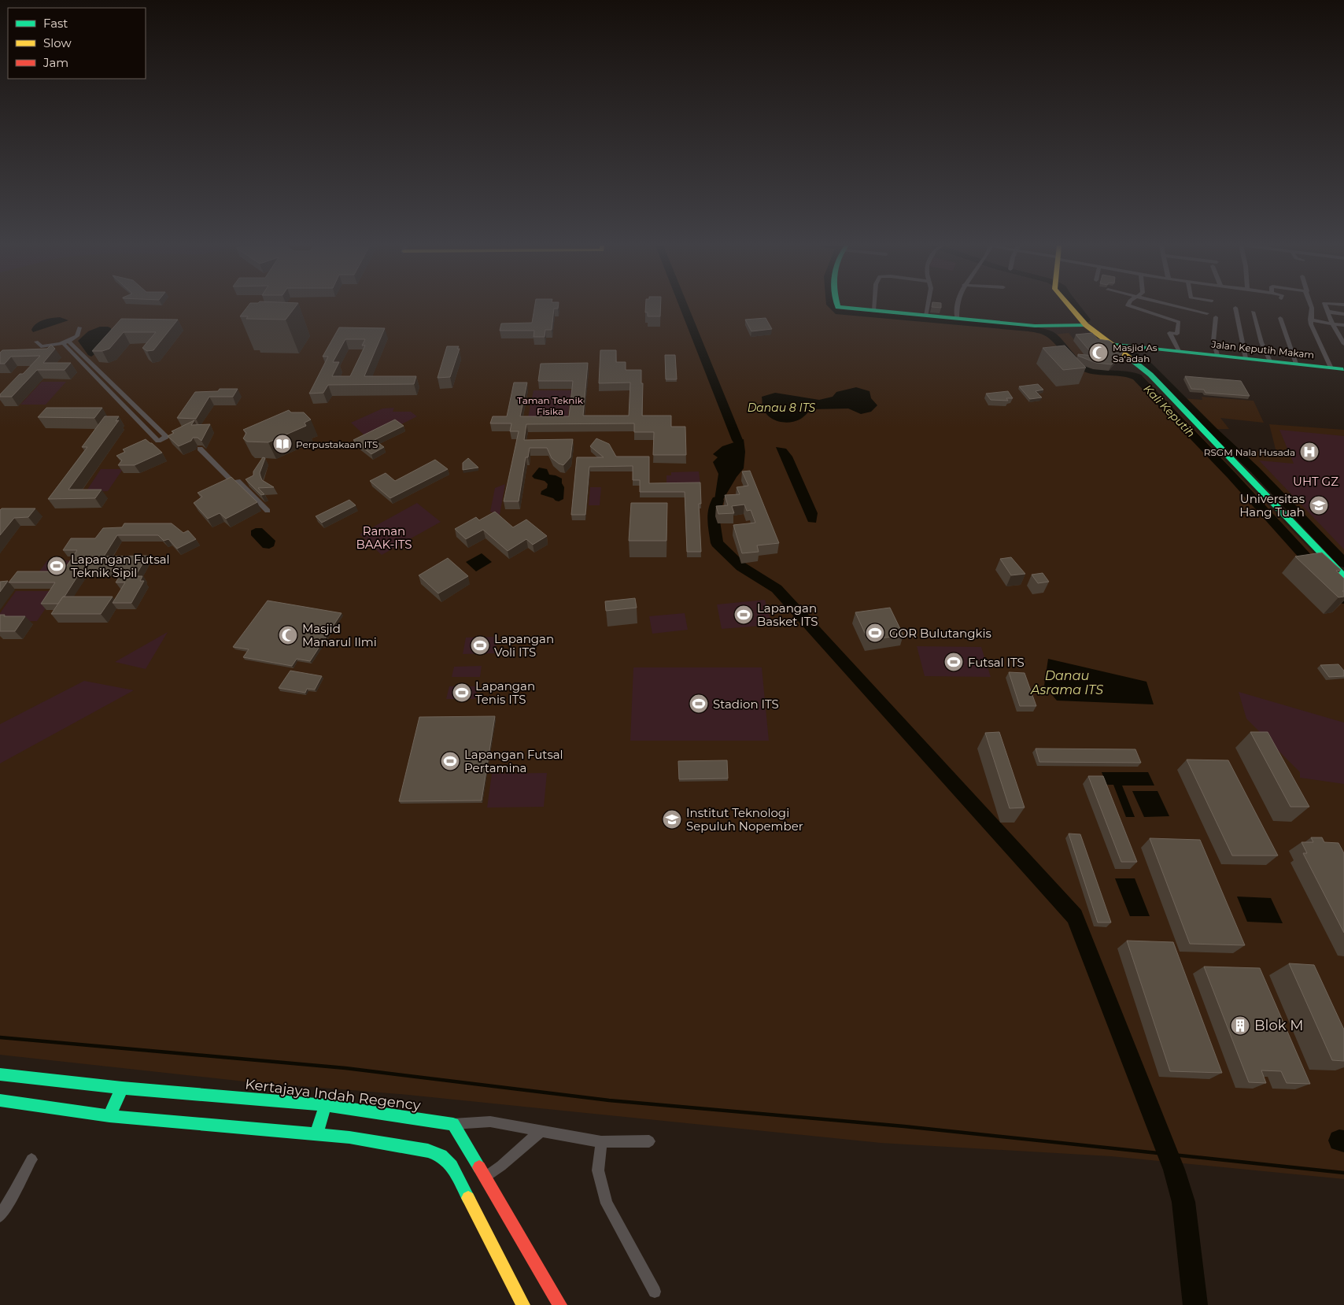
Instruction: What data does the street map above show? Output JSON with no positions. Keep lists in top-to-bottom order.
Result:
{
  "streets": {
    "street": ["Jalan Keputih Makam", "Kertajaya Indah Regency"]
  },
  "water": ["Danau 8 ITS", "Kali Keputih", "Danau Asrama ITS"],
  "parks": ["Taman Teknik Fisika", "UHT GZ", "Raman BAAK-ITS"],
  "places": {
    "mosque": ["Masjid As Sa'adah", "Masjid Manarul Ilmi"],
    "library": ["Perpustakaan ITS"],
    "hospital": ["RSGM Nala Husada"],
    "school or university": ["Universitas Hang Tuah", "Institut Teknologi Sepuluh Nopember"],
    "sports": [
      "Lapangan Futsal Teknik Sipil",
      "Lapangan Basket ITS",
      "GOR Bulutangkis",
      "Lapangan Voli ITS",
      "Futsal ITS",
      "Lapangan Tenis ITS",
      "Stadion ITS",
      "Lapangan Futsal Pertamina"
    ],
    "building": ["Blok M"]
  },
  "legend": ["Fast", "Slow", "Jam"]
}
